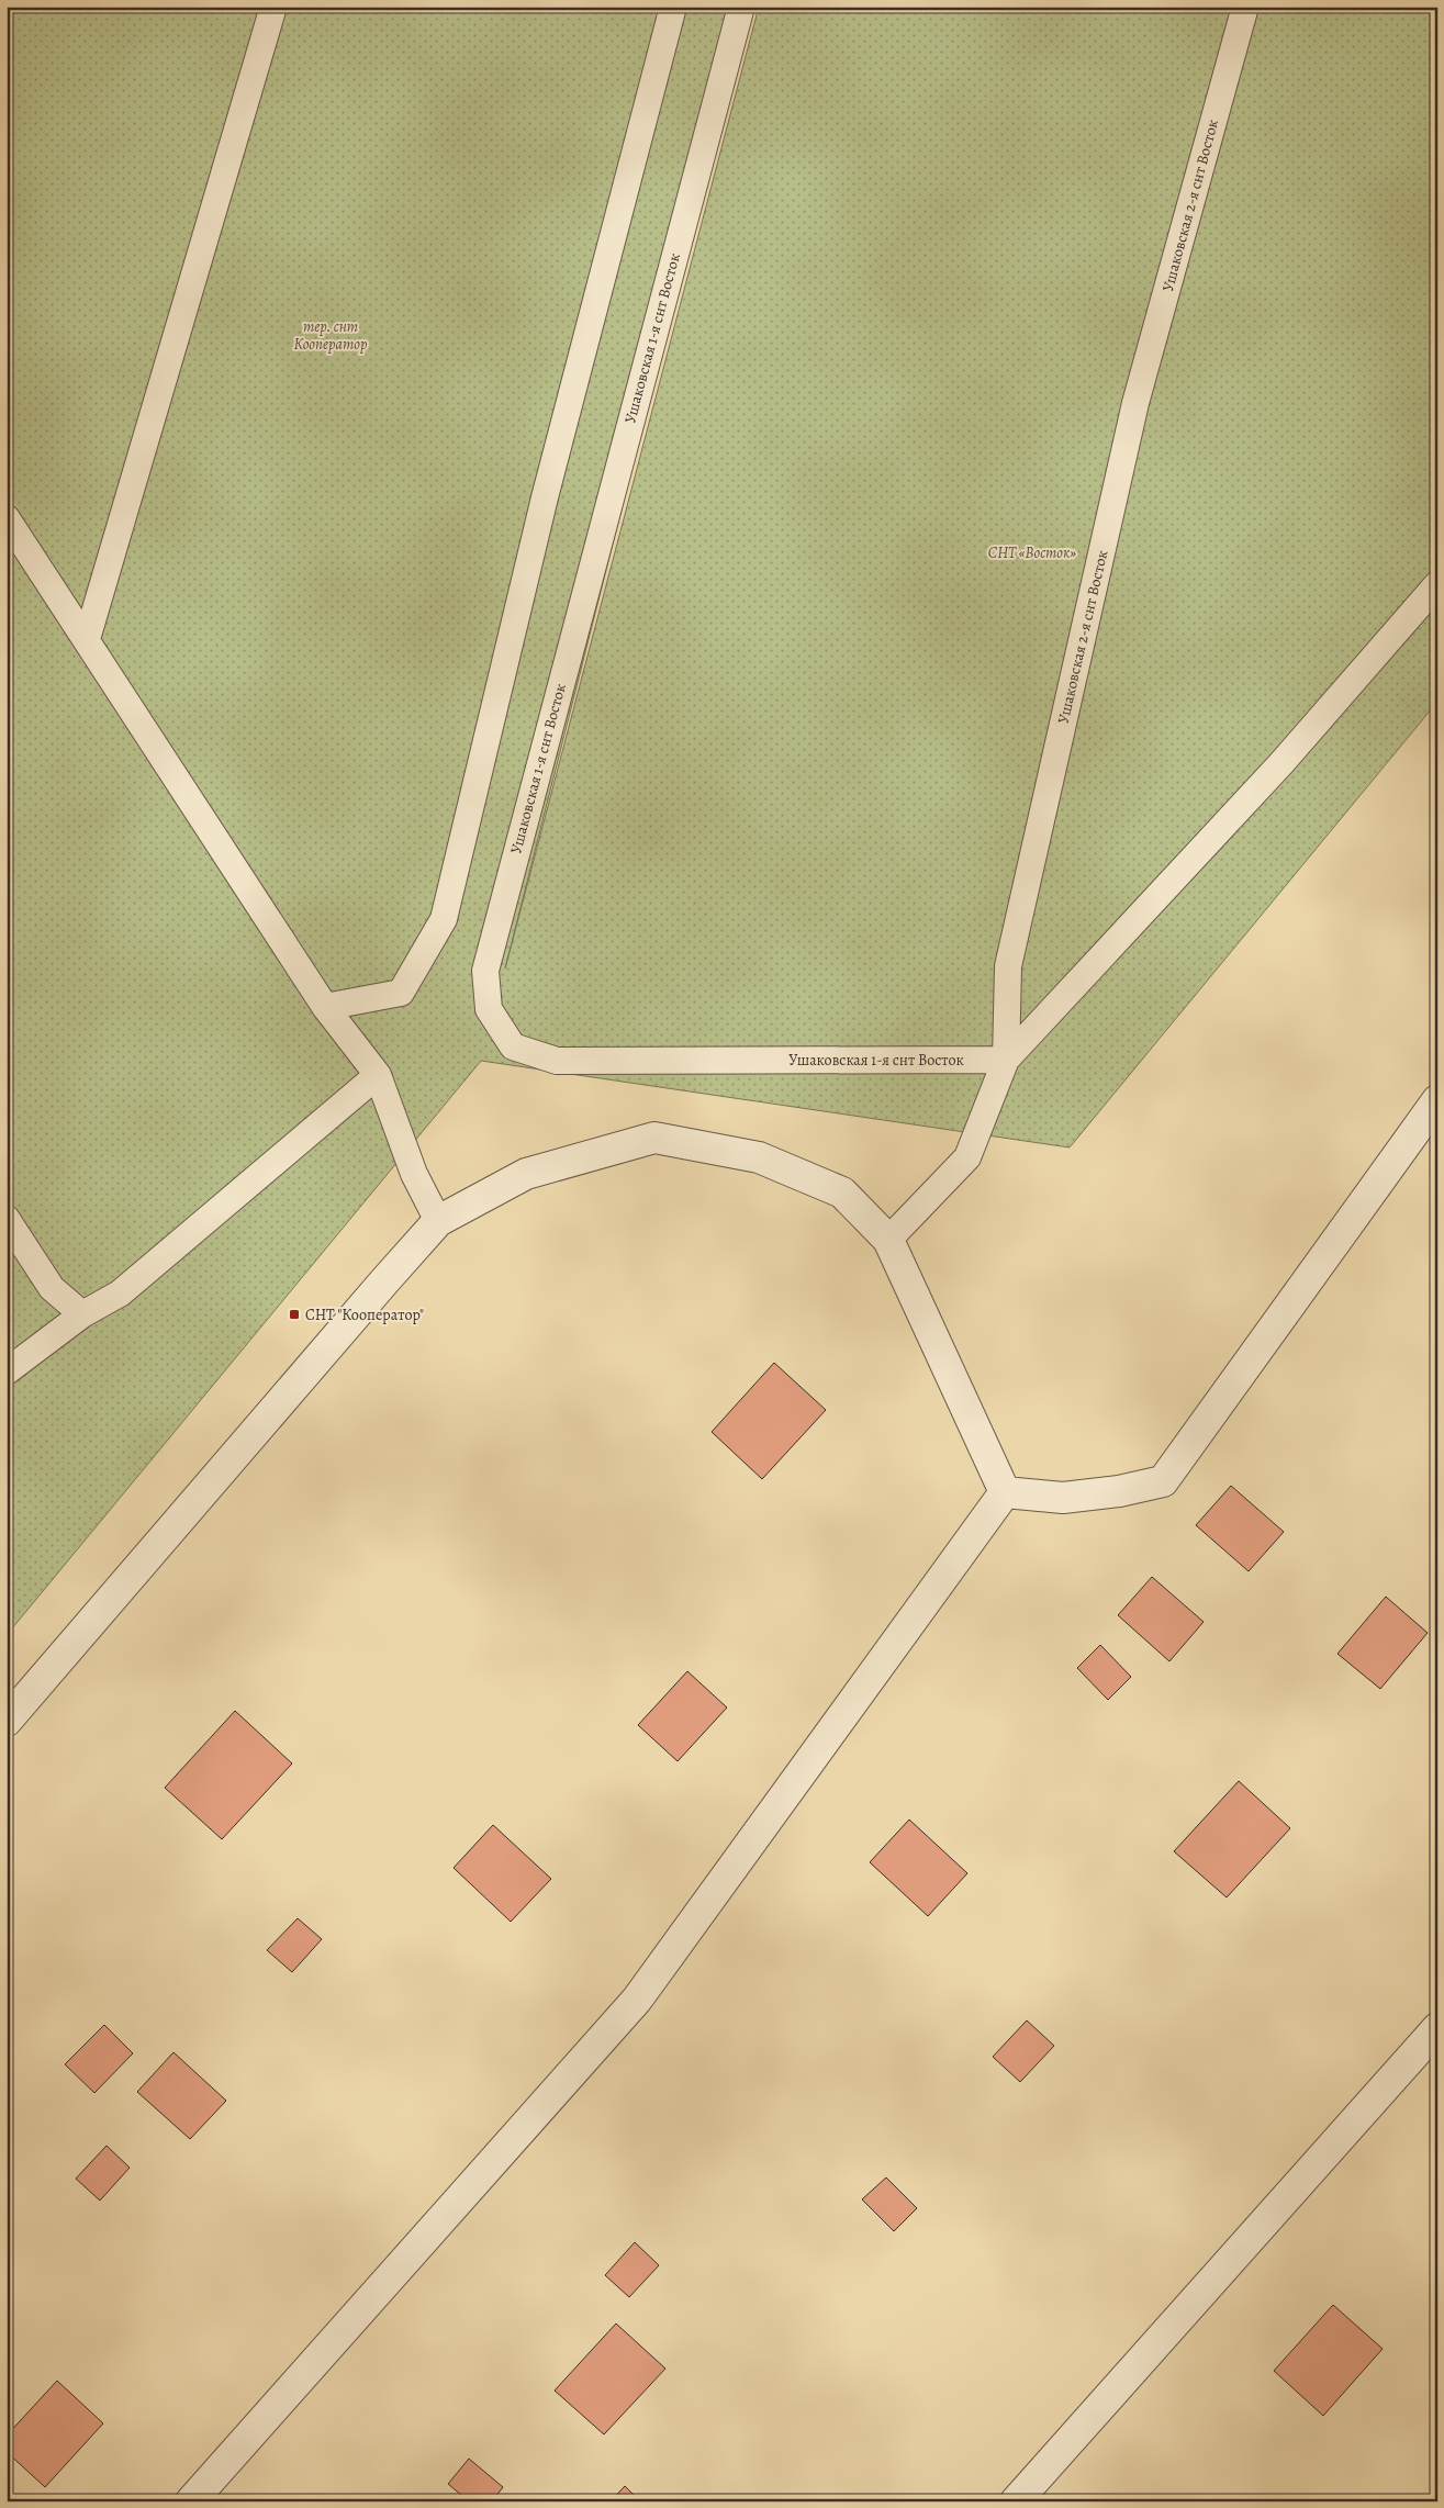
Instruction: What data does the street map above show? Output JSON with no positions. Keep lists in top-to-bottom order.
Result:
{
  "streets": {
    "lane": ["Ушаковская 2-я снт Восток", "Ушаковская 1-я снт Восток"]
  },
  "crossings": [
    ["Ушаковская 2-я снт Восток", "Ушаковская 1-я снт Восток"]
  ],
  "parks": ["тер. снт Кооператор", "СНТ «Восток»"],
  "places": {
    "transit": ["СНТ \"Кооператор\""]
  }
}
